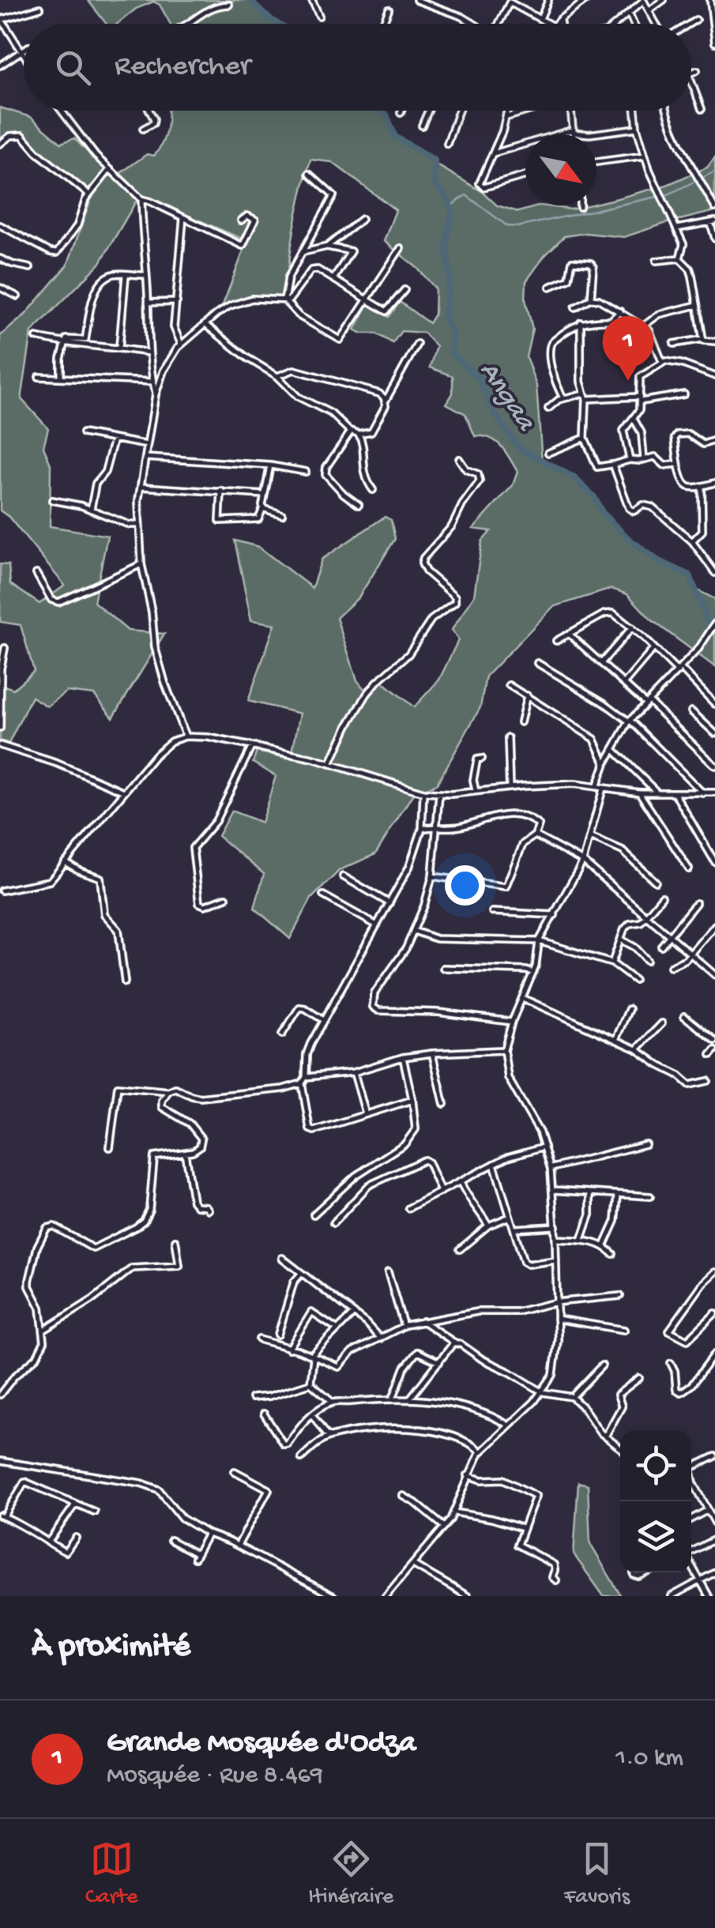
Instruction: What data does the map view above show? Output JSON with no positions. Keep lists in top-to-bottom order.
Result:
{
  "water": ["Angaa"],
  "north": "bottom right",
  "page": {
    "search": "Rechercher",
    "pins": "1",
    "heading": "À proximité",
    "list": [
      {
        "mark": "1",
        "name": "Grande Mosquée d'Odza",
        "note": "Mosquée · Rue 8.469",
        "value": "1.0 km"
      }
    ],
    "nav": ["Carte", "Itinéraire", "Favoris"]
  }
}
